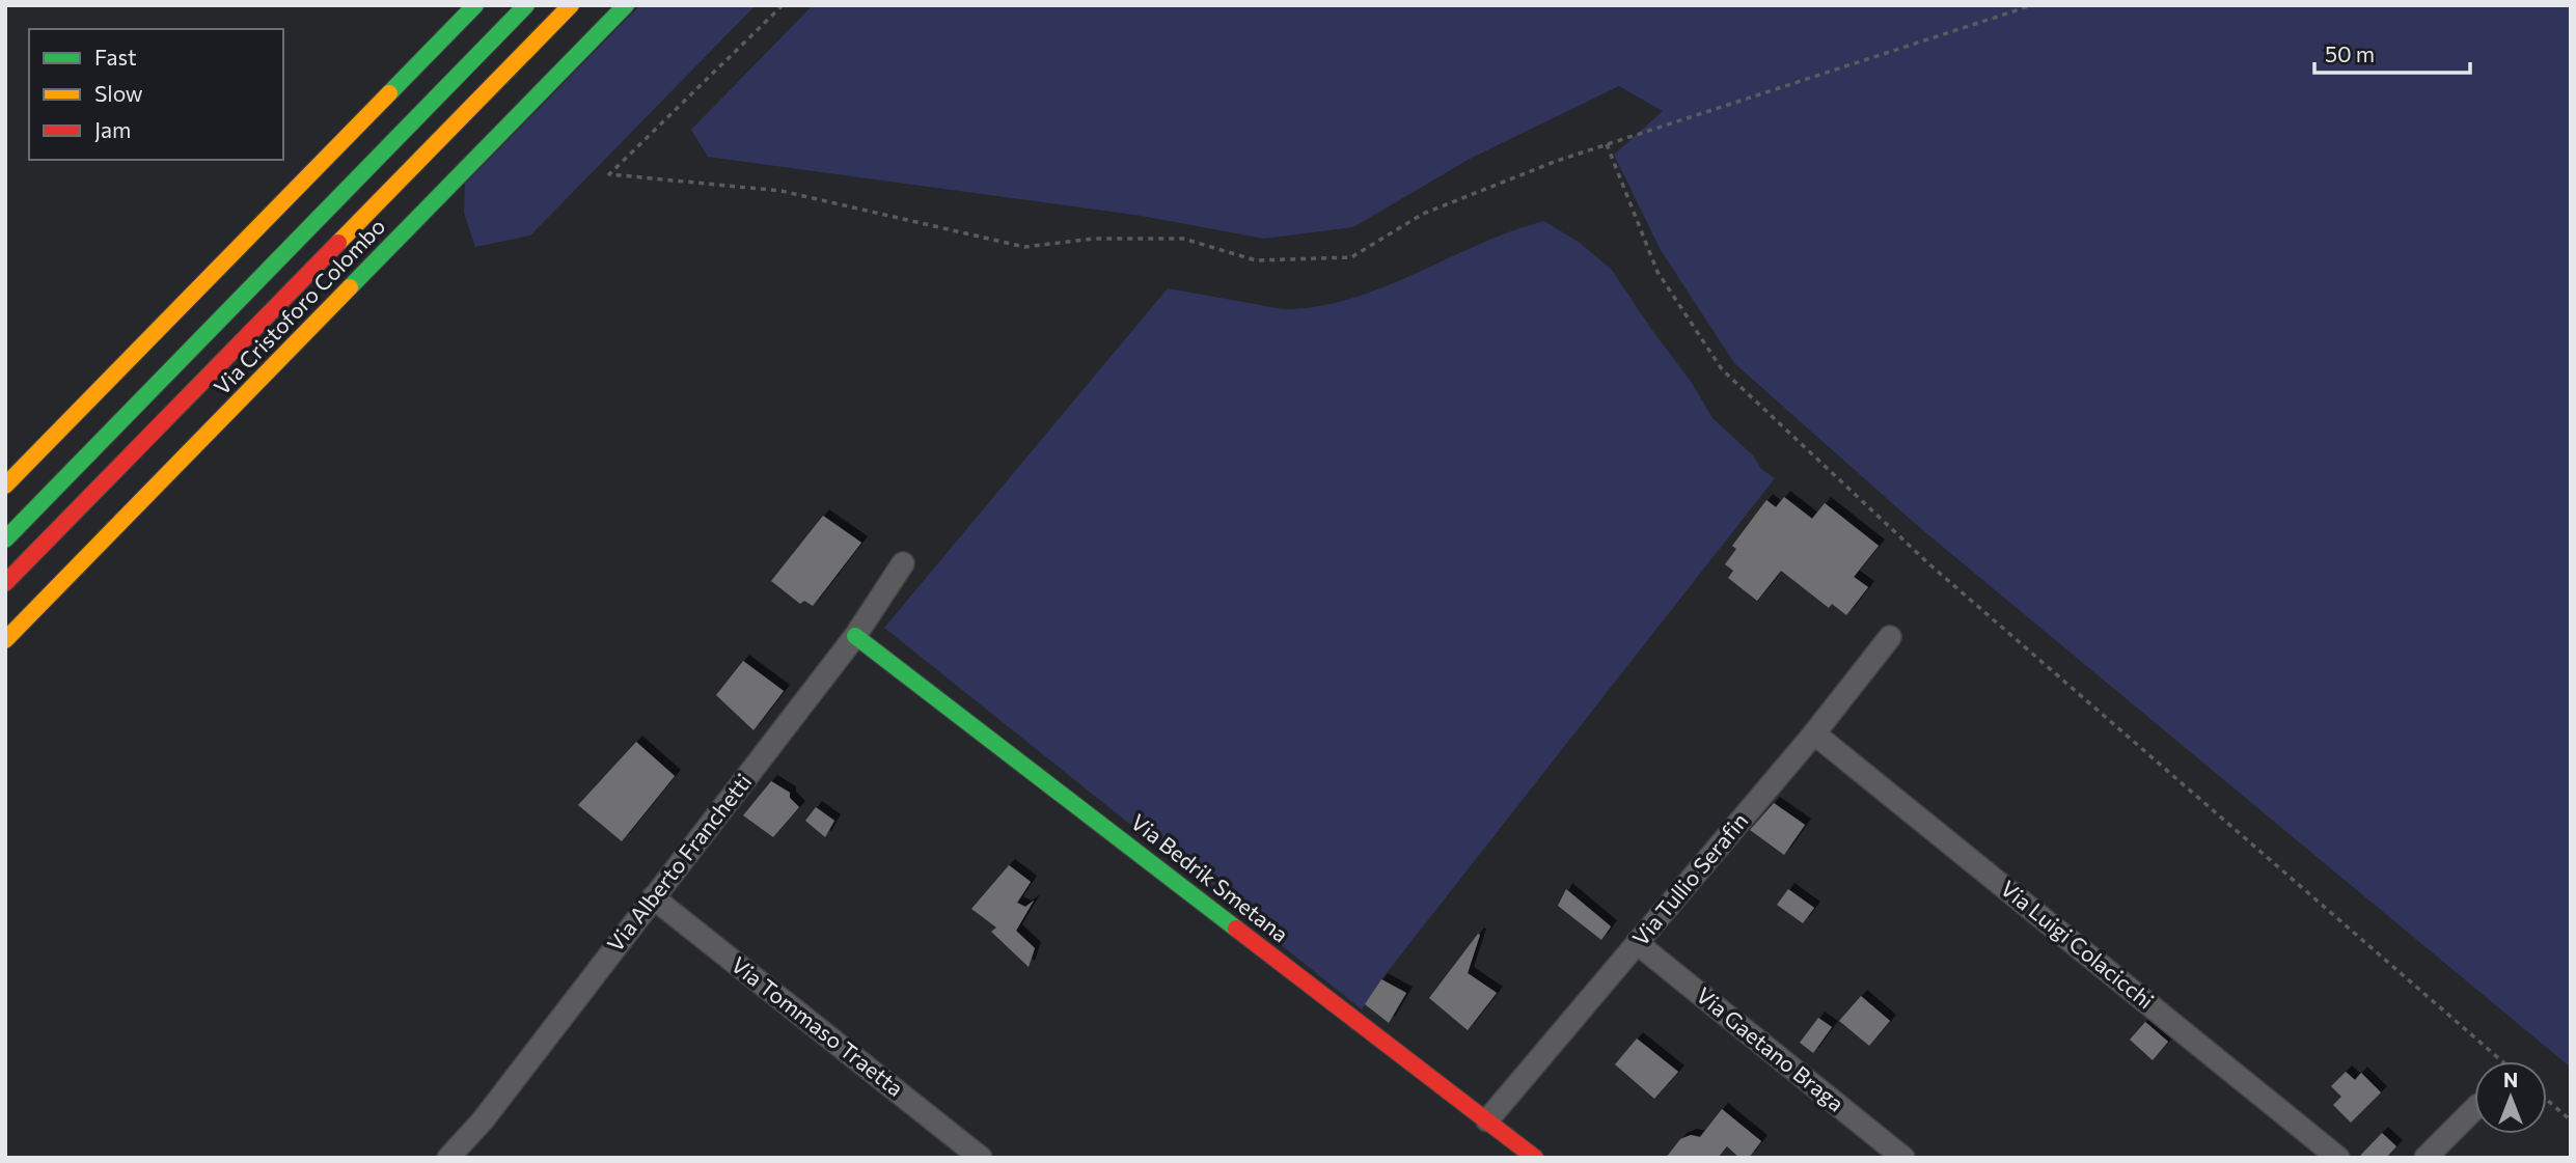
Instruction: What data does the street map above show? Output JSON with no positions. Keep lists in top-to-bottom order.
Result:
{
  "streets": {
    "street": [
      "Via Cristoforo Colombo",
      "Via Alberto Franchetti",
      "Via Bedrik Smetana",
      "Via Tullio Serafin",
      "Via Luigi Colacicchi",
      "Via Tommaso Traetta",
      "Via Gaetano Braga"
    ]
  },
  "crossings": [
    ["Via Alberto Franchetti", "Via Bedrik Smetana"],
    ["Via Alberto Franchetti", "Via Tommaso Traetta"],
    ["Via Bedrik Smetana", "Via Tullio Serafin"],
    ["Via Tullio Serafin", "Via Luigi Colacicchi"],
    ["Via Tullio Serafin", "Via Gaetano Braga"]
  ],
  "legend": ["Fast", "Slow", "Jam"],
  "scale_bar": "50 m",
  "north": "top"
}
